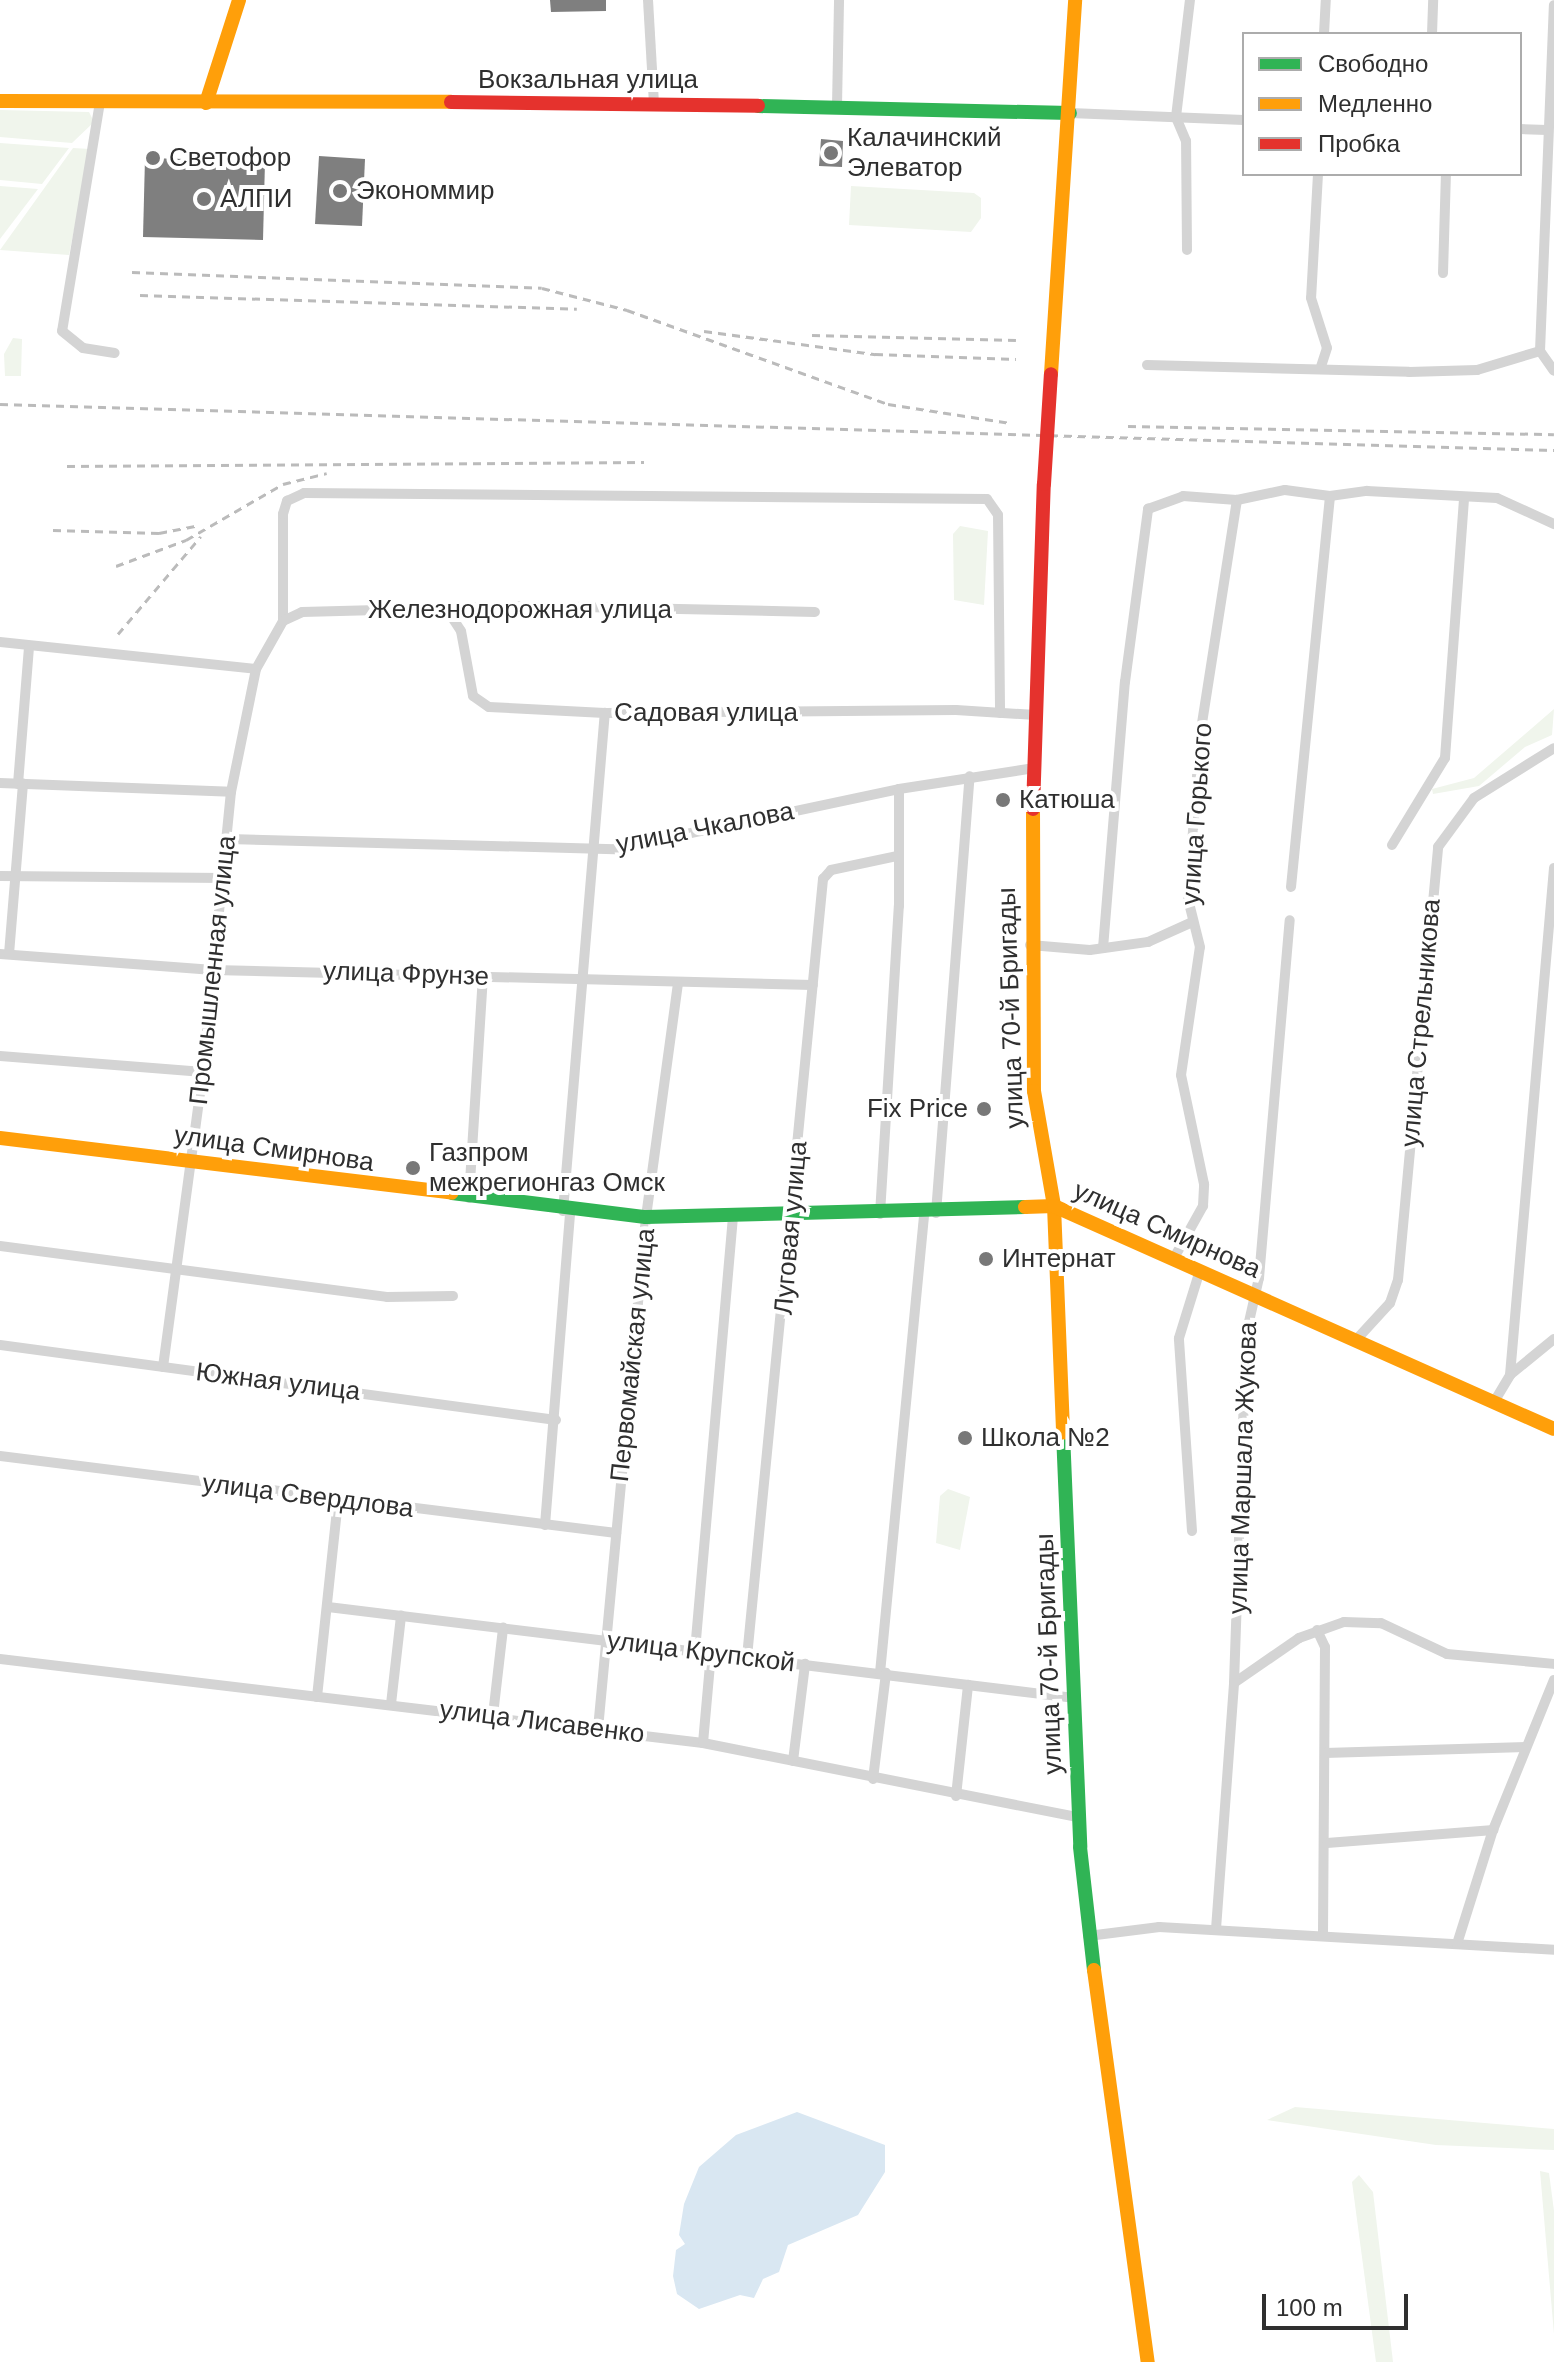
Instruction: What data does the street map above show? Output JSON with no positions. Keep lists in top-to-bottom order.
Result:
{
  "streets": {
    "main road": ["Вокзальная улица", "улица 70-й Бригады", "улица Смирнова"],
    "street": [
      "Железнодорожная улица",
      "Садовая улица",
      "улица Горького",
      "улица Чкалова",
      "Промышленная улица",
      "улица Фрунзе",
      "улица Стрельникова",
      "Луговая улица",
      "Первомайская улица",
      "Южная улица",
      "улица Маршала Жукова",
      "улица Свердлова",
      "улица Крупской",
      "улица Лисавенко"
    ]
  },
  "crossings": [
    ["Вокзальная улица", "улица 70-й Бригады"],
    ["Железнодорожная улица", "Садовая улица"],
    ["Садовая улица", "улица 70-й Бригады"],
    ["улица Горького", "улица Смирнова"],
    ["улица Чкалова", "Промышленная улица"],
    ["улица Чкалова", "улица 70-й Бригады"],
    ["Промышленная улица", "улица Фрунзе"],
    ["Промышленная улица", "улица Смирнова"],
    ["Промышленная улица", "Южная улица"],
    ["улица Фрунзе", "Луговая улица"],
    ["улица Фрунзе", "Первомайская улица"],
    ["улица 70-й Бригады", "улица Смирнова"],
    ["улица 70-й Бригады", "улица Крупской"],
    ["улица 70-й Бригады", "улица Лисавенко"],
    ["улица Стрельникова", "улица Смирнова"],
    ["улица Смирнова", "Луговая улица"],
    ["улица Смирнова", "Первомайская улица"],
    ["улица Смирнова", "улица Маршала Жукова"],
    ["Луговая улица", "улица Крупской"],
    ["Первомайская улица", "улица Свердлова"],
    ["Первомайская улица", "улица Крупской"],
    ["Первомайская улица", "улица Лисавенко"]
  ],
  "places": [
    "Калачинский Элеватор",
    "Светофор",
    "Экономмир",
    "АЛПИ",
    "Катюша",
    "Fix Price",
    "Газпром межрегионгаз Омск",
    "Интернат",
    "Школа №2"
  ],
  "legend": ["Свободно", "Медленно", "Пробка"],
  "scale_bar": "100 m"
}
